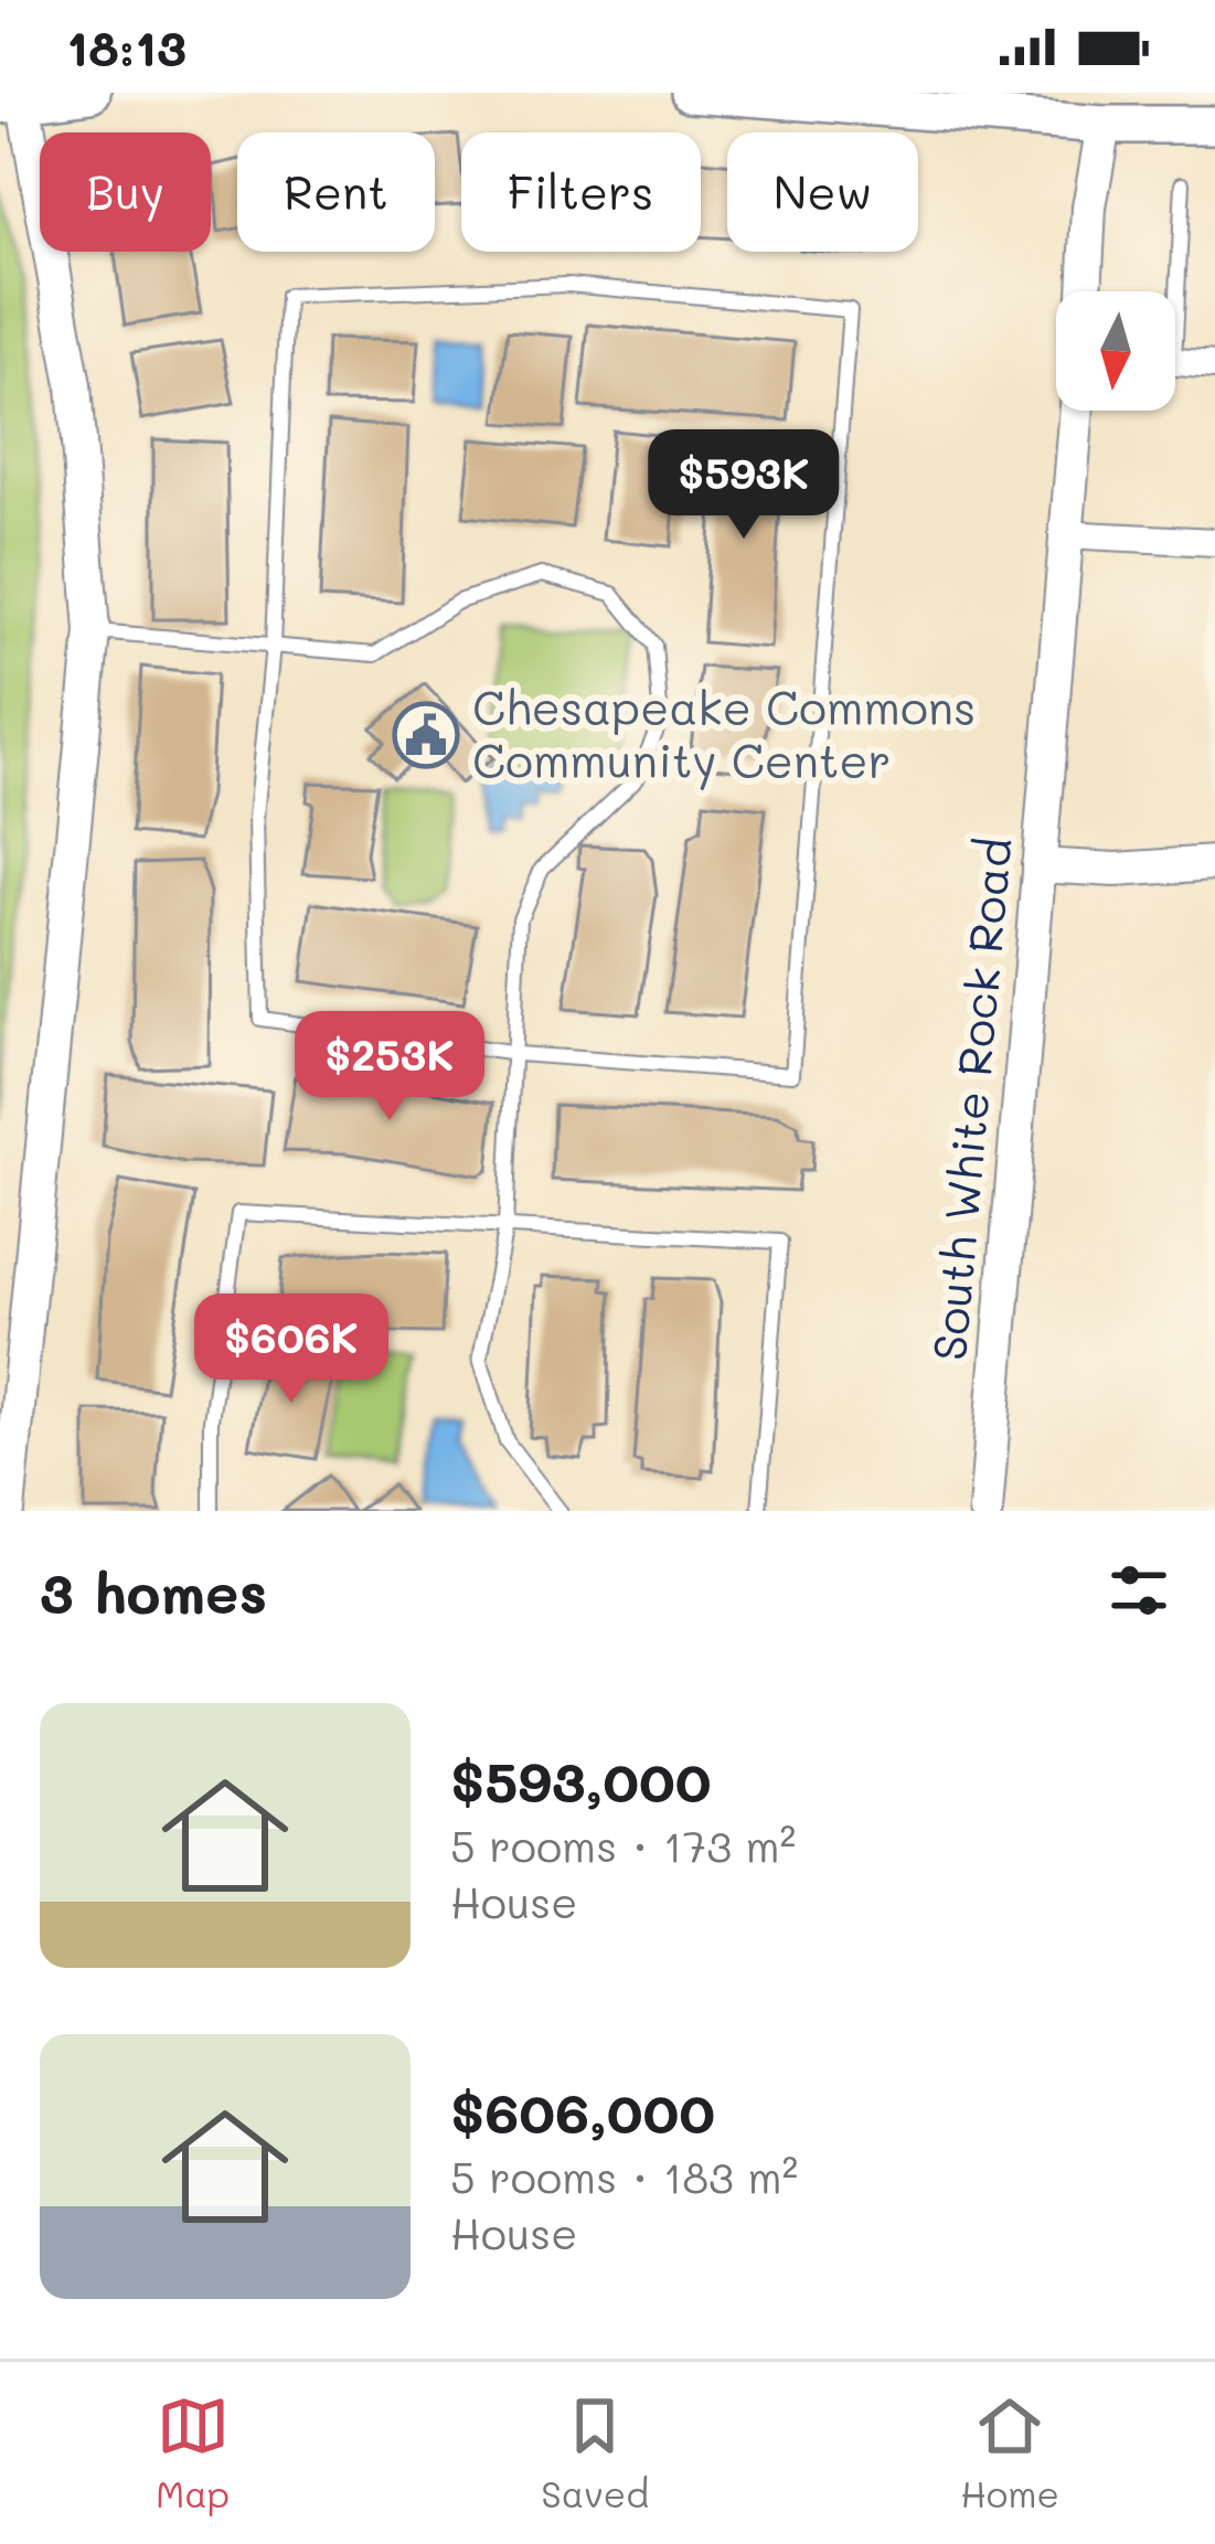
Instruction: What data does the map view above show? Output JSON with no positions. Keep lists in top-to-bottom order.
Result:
{
  "streets": {
    "street": ["South White Rock Road"]
  },
  "places": {
    "public building": ["Chesapeake Commons Community Center"]
  },
  "north": "bottom",
  "page": {
    "status": "18:13",
    "chip": [
      "Buy",
      "Rent",
      "Filters",
      "New"
    ],
    "price": ["$593K", "$253K", "$606K"],
    "heading": "3 homes",
    "list": [
      {
        "name": "$593,000",
        "note": "5 rooms · 173 m² · House"
      },
      {
        "name": "$606,000",
        "note": "5 rooms · 183 m² · House"
      }
    ],
    "tabs": ["Map", "Saved", "Home"]
  }
}
